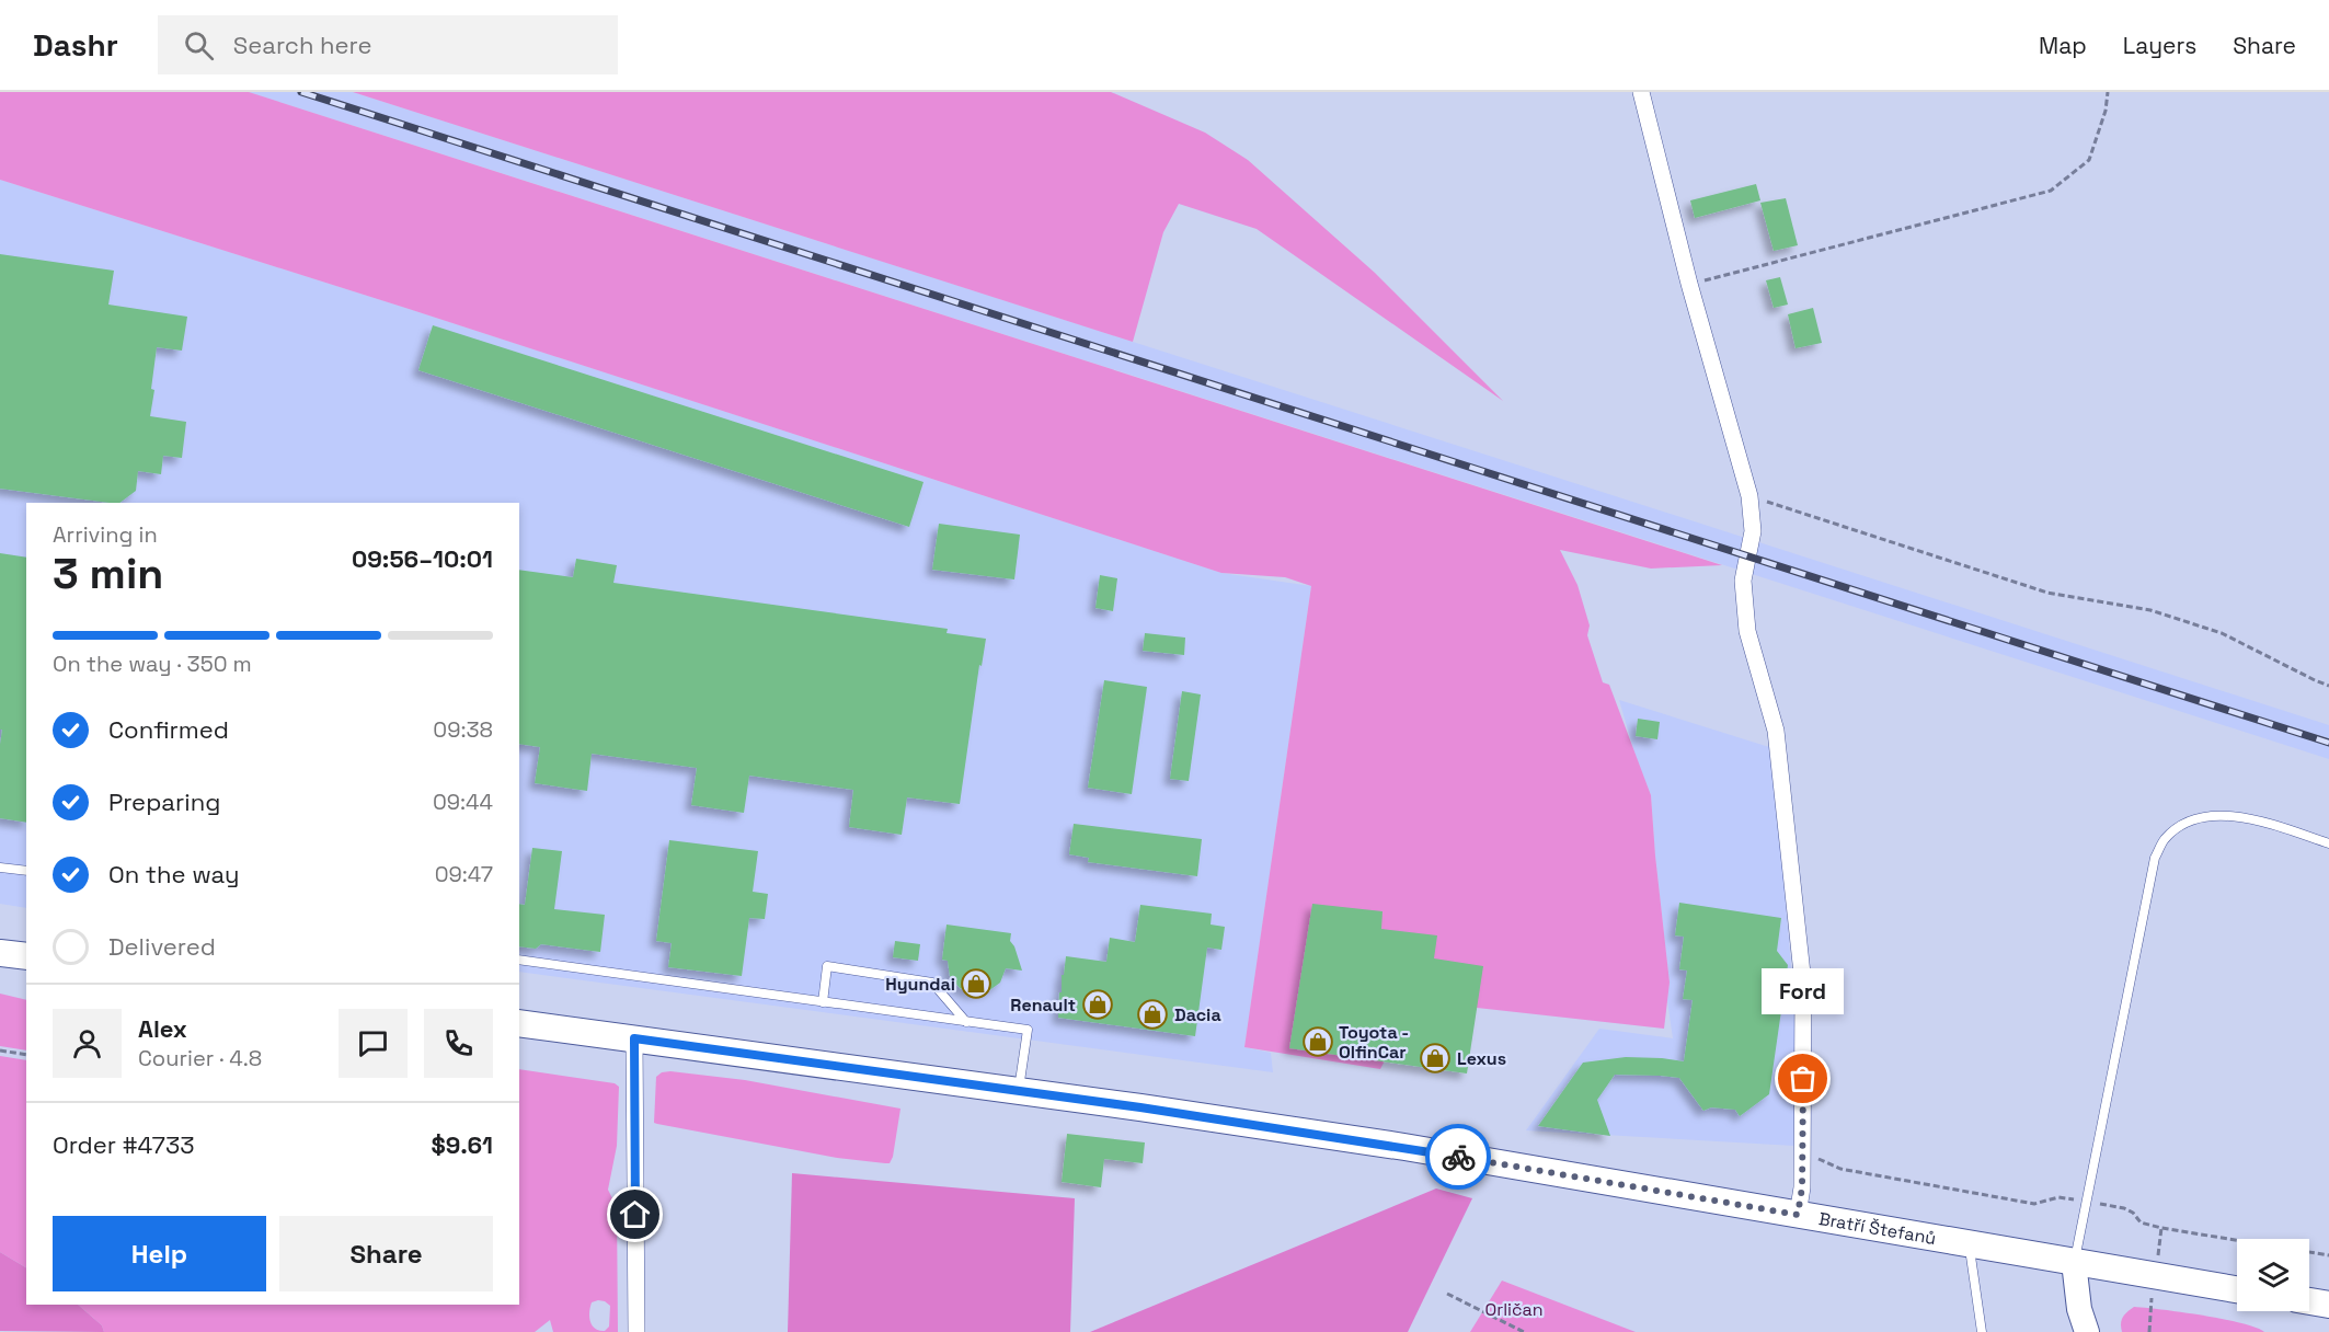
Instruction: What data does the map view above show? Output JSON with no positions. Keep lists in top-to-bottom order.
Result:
{
  "streets": {
    "main road": ["Bratří Štefanů"]
  },
  "parks": ["Orličan"],
  "places": {
    "shop": [
      "Hyundai",
      "Renault",
      "Dacia",
      "Toyota - OlfinCar",
      "Lexus"
    ],
    "other": ["Ford"]
  },
  "page": {
    "header": "Dashr",
    "search": "Search here",
    "nav": ["Map", "Layers", "Share"],
    "heading": ["3 min", "Arriving in", "09:56–10:01"],
    "panel": [
      "Alex",
      "Courier · 4.8",
      "Order #4733",
      "$9.61"
    ],
    "bar": "On the way · 350 m",
    "list": [
      ["Confirmed", "09:38"],
      ["Preparing", "09:44"],
      ["On the way", "09:47"],
      "Delivered"
    ],
    "bubble": "Ford",
    "buttons": ["Help", "Share"]
  }
}
